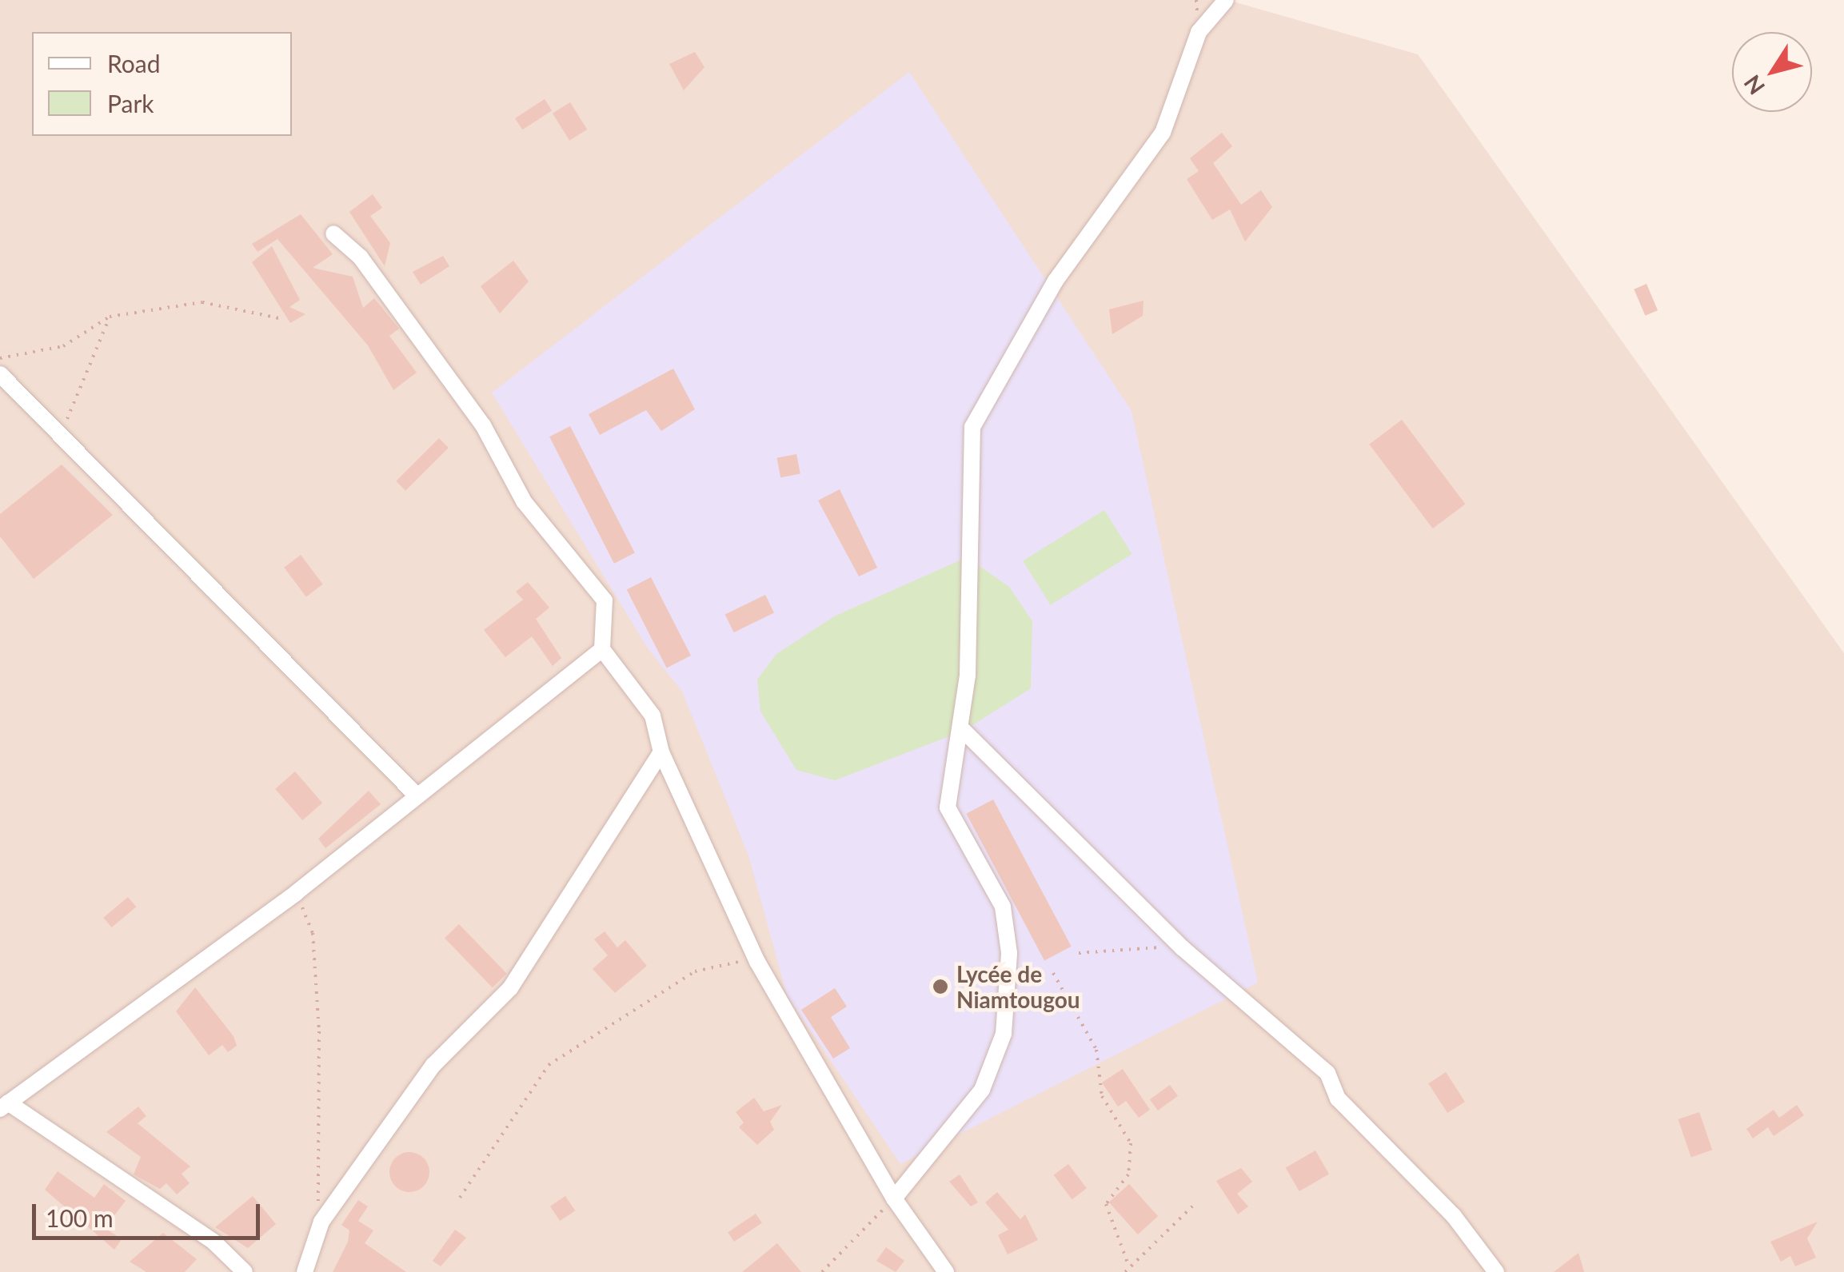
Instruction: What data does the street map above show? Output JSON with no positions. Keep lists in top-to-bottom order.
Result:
{
  "places": ["Lycée de Niamtougou"],
  "legend": ["Road", "Park"],
  "scale_bar": "100 m",
  "north": "bottom left"
}
